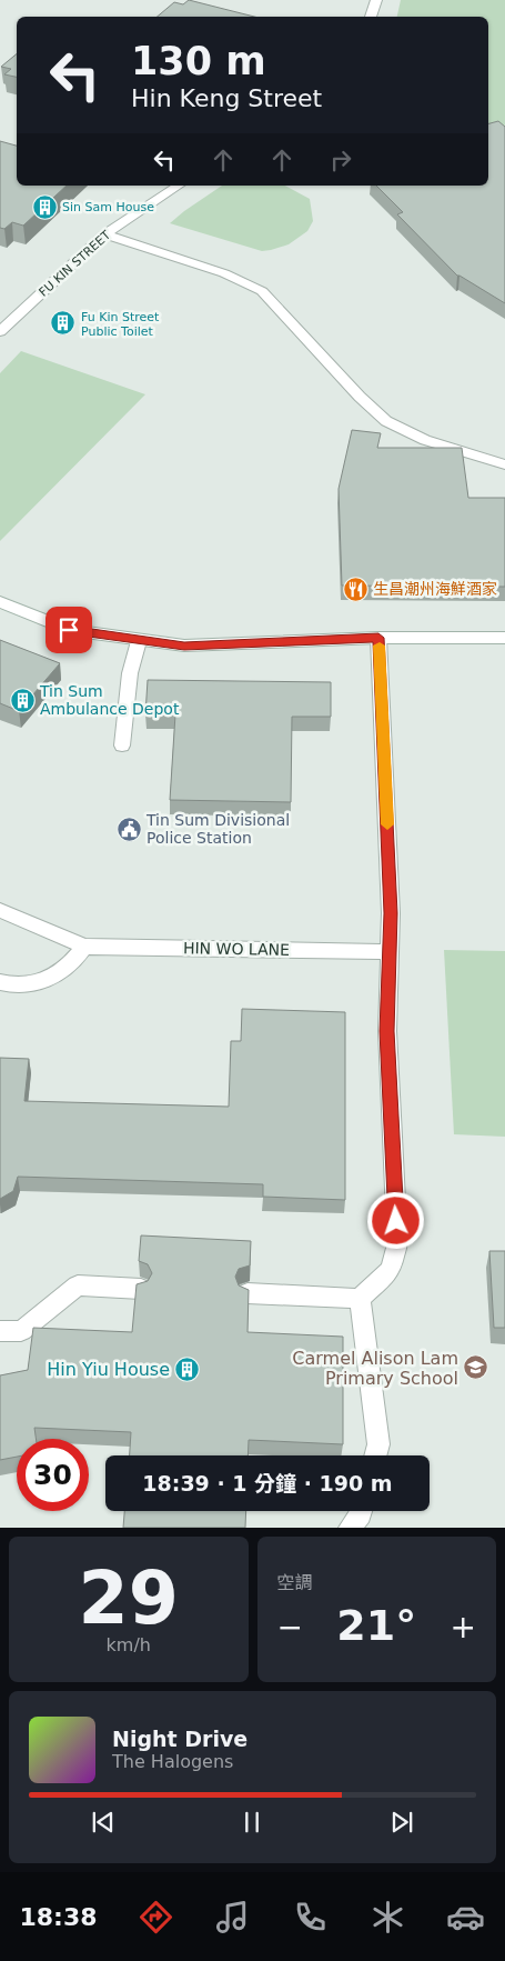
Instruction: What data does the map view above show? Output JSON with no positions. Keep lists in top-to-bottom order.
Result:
{
  "streets": {
    "street": ["FU KIN STREET", "HIN WO LANE"]
  },
  "places": {
    "building": [
      "Sin Sam House",
      "Fu Kin Street Public Toilet",
      "Tin Sum Ambulance Depot",
      "Hin Yiu House"
    ],
    "restaurant": ["生昌潮州海鮮酒家"],
    "public building": ["Tin Sum Divisional Police Station"],
    "school or university": ["Carmel Alison Lam Primary School"]
  },
  "page": {
    "turn": ["130 m", "Hin Keng Street"],
    "limit": "30",
    "trip": "18:39 · 1 分鐘 · 190 m",
    "tile": [
      ["29", "km/h"],
      "空調"
    ],
    "heat": ["−", "21°", "+"],
    "song": ["Night Drive", "The Halogens"],
    "tabs": "18:38"
  }
}
